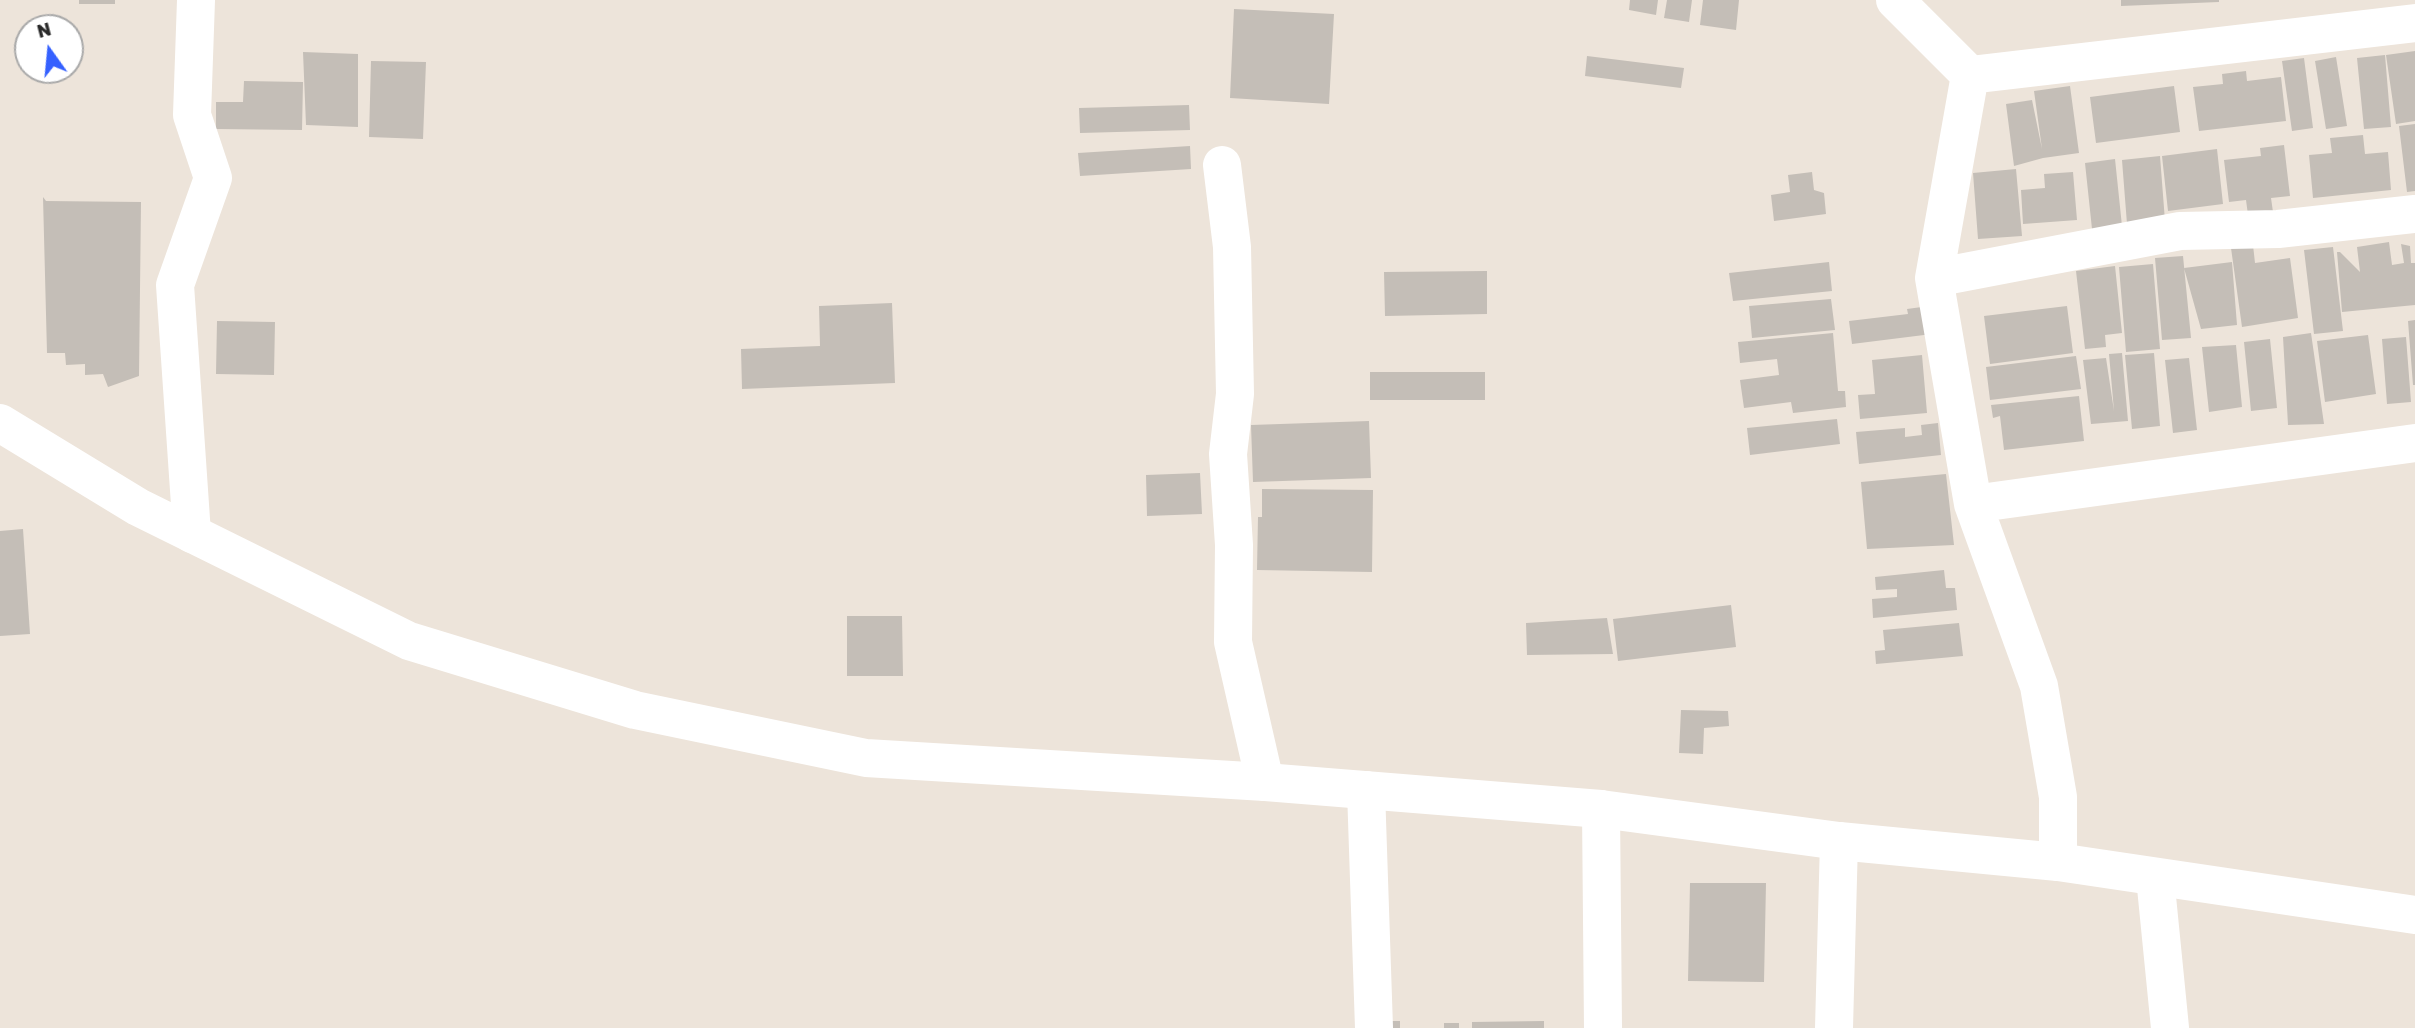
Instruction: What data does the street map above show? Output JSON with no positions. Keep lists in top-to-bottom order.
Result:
{
  "north": "top"
}
